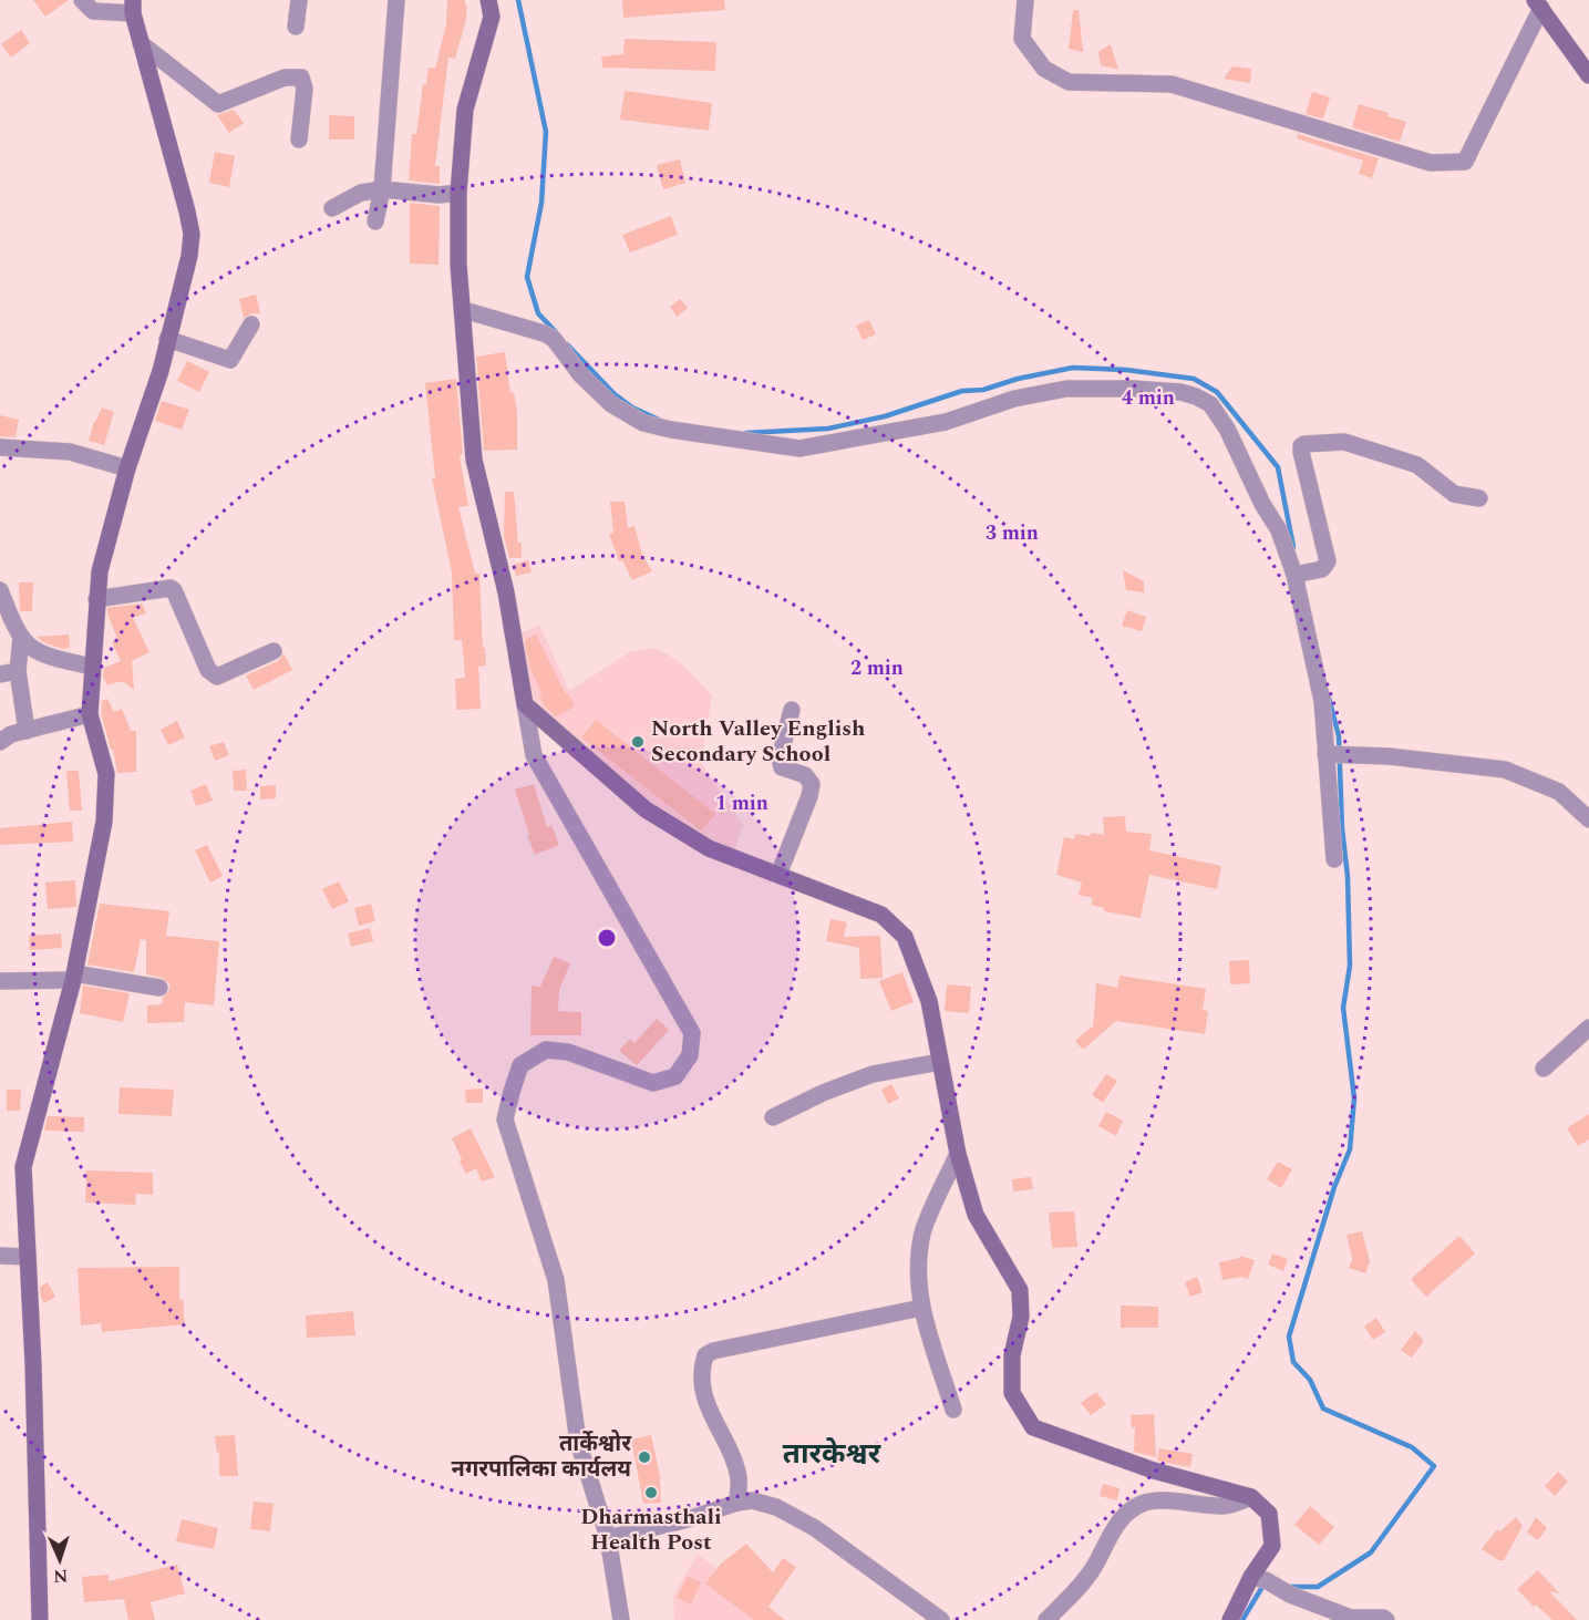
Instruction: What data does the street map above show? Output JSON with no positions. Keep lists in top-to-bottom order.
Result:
{
  "districts": ["तारकेश्वर"],
  "places": ["North Valley English Secondary School", "तार्केश्वोर नगरपालिका कार्यलय", "Dharmasthali Health Post"],
  "north": "bottom",
  "rings": [
    "4 min",
    "3 min",
    "2 min",
    "1 min"
  ]
}
